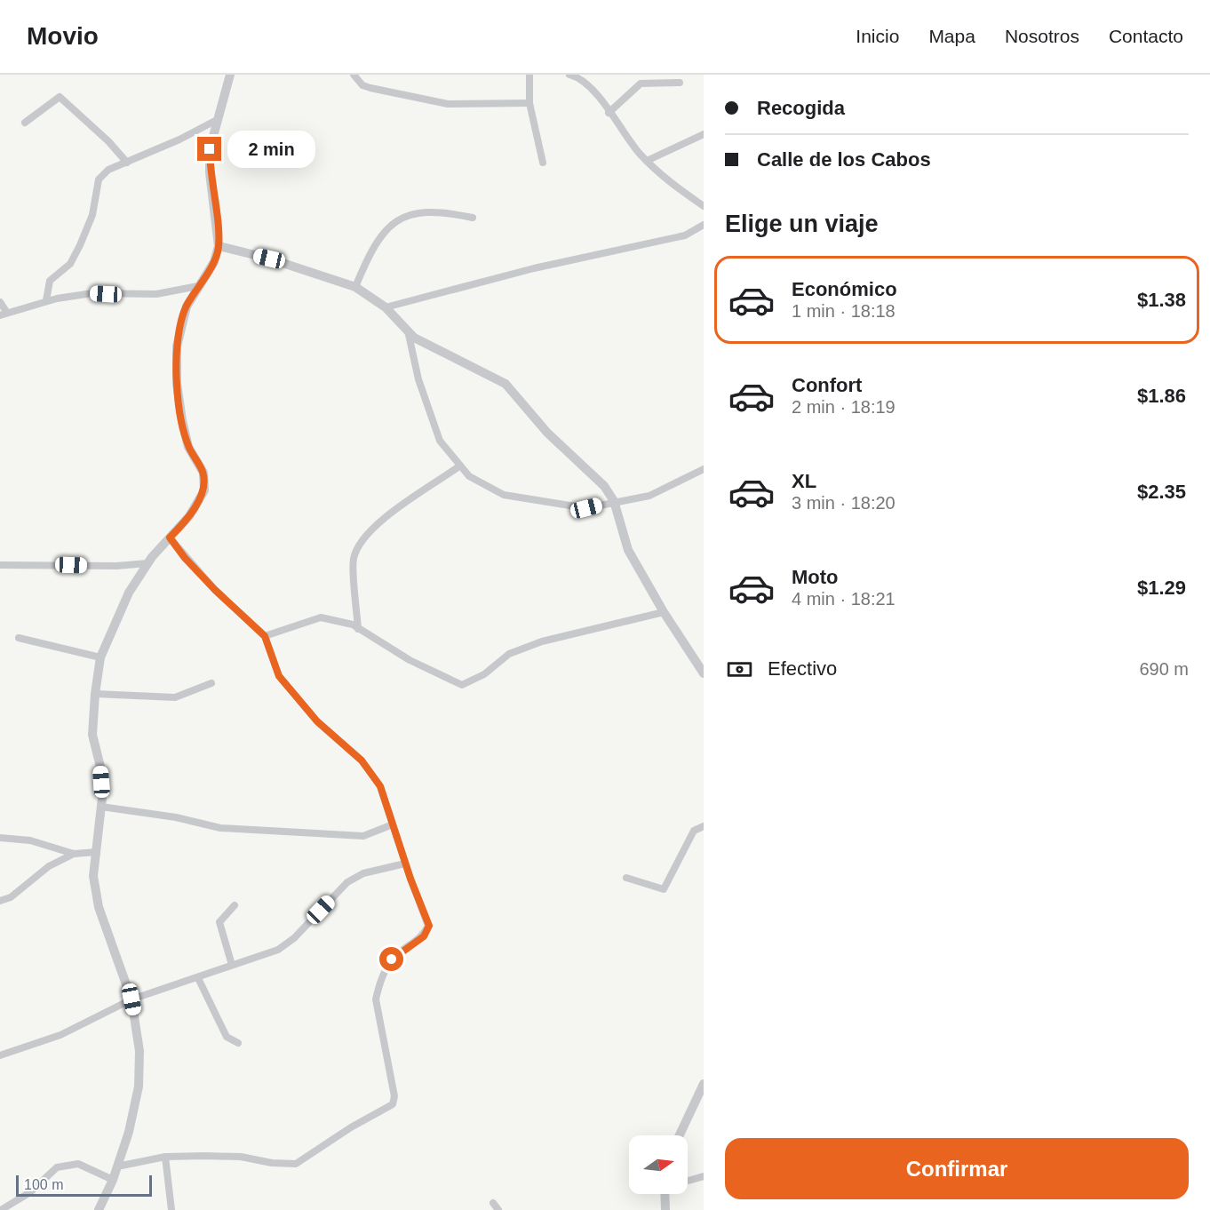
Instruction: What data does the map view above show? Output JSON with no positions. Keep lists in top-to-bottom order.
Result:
{
  "scale_bar": "100 m",
  "north": "right",
  "page": {
    "header": "Movio",
    "nav": [
      "Inicio",
      "Mapa",
      "Nosotros",
      "Contacto"
    ],
    "banner": ["Recogida", "Calle de los Cabos"],
    "bubble": "2 min",
    "heading": "Elige un viaje",
    "list": [
      {
        "name": "Económico",
        "note": "1 min · 18:18",
        "value": "$1.38"
      },
      {
        "name": "Confort",
        "note": "2 min · 18:19",
        "value": "$1.86"
      },
      {
        "name": "XL",
        "note": "3 min · 18:20",
        "value": "$2.35"
      },
      {
        "name": "Moto",
        "note": "4 min · 18:21",
        "value": "$1.29"
      }
    ],
    "pay": ["Efectivo", "690 m"],
    "buttons": "Confirmar",
    "scale": "100 m"
  }
}
